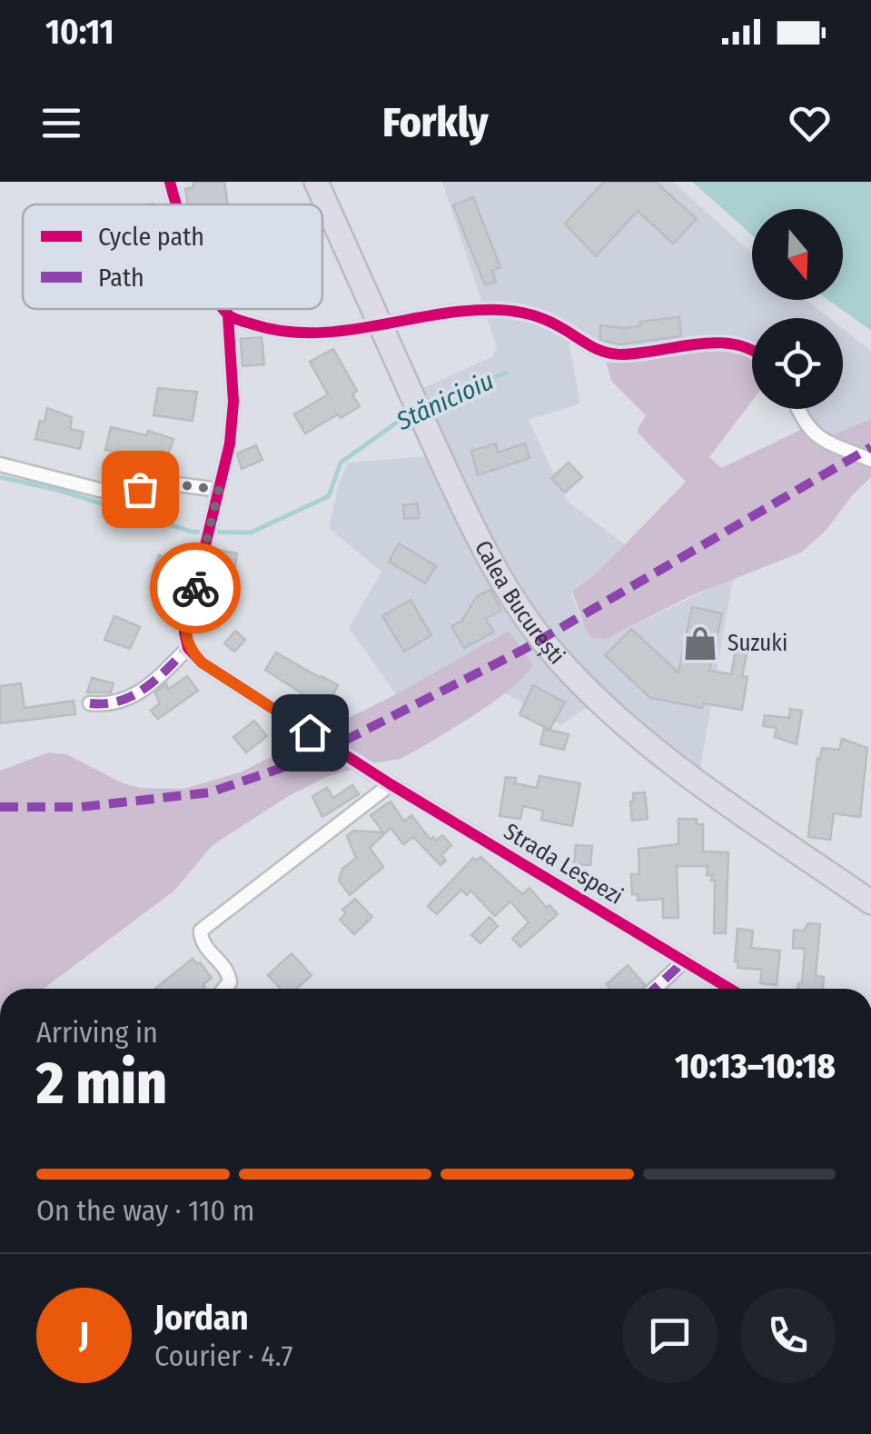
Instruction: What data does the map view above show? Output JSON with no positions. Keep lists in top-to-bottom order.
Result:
{
  "streets": {
    "highway": ["Calea București"],
    "street": ["Strada Lespezi"]
  },
  "water": ["Stănicioiu"],
  "places": {
    "shop": ["Suzuki"]
  },
  "legend": ["Cycle path", "Path"],
  "north": "bottom",
  "page": {
    "status": "10:11",
    "header": "Forkly",
    "heading": ["2 min", "Arriving in", "10:13–10:18"],
    "panel": ["Jordan", "Courier · 4.7"],
    "bar": "On the way · 110 m",
    "round": "J"
  }
}
